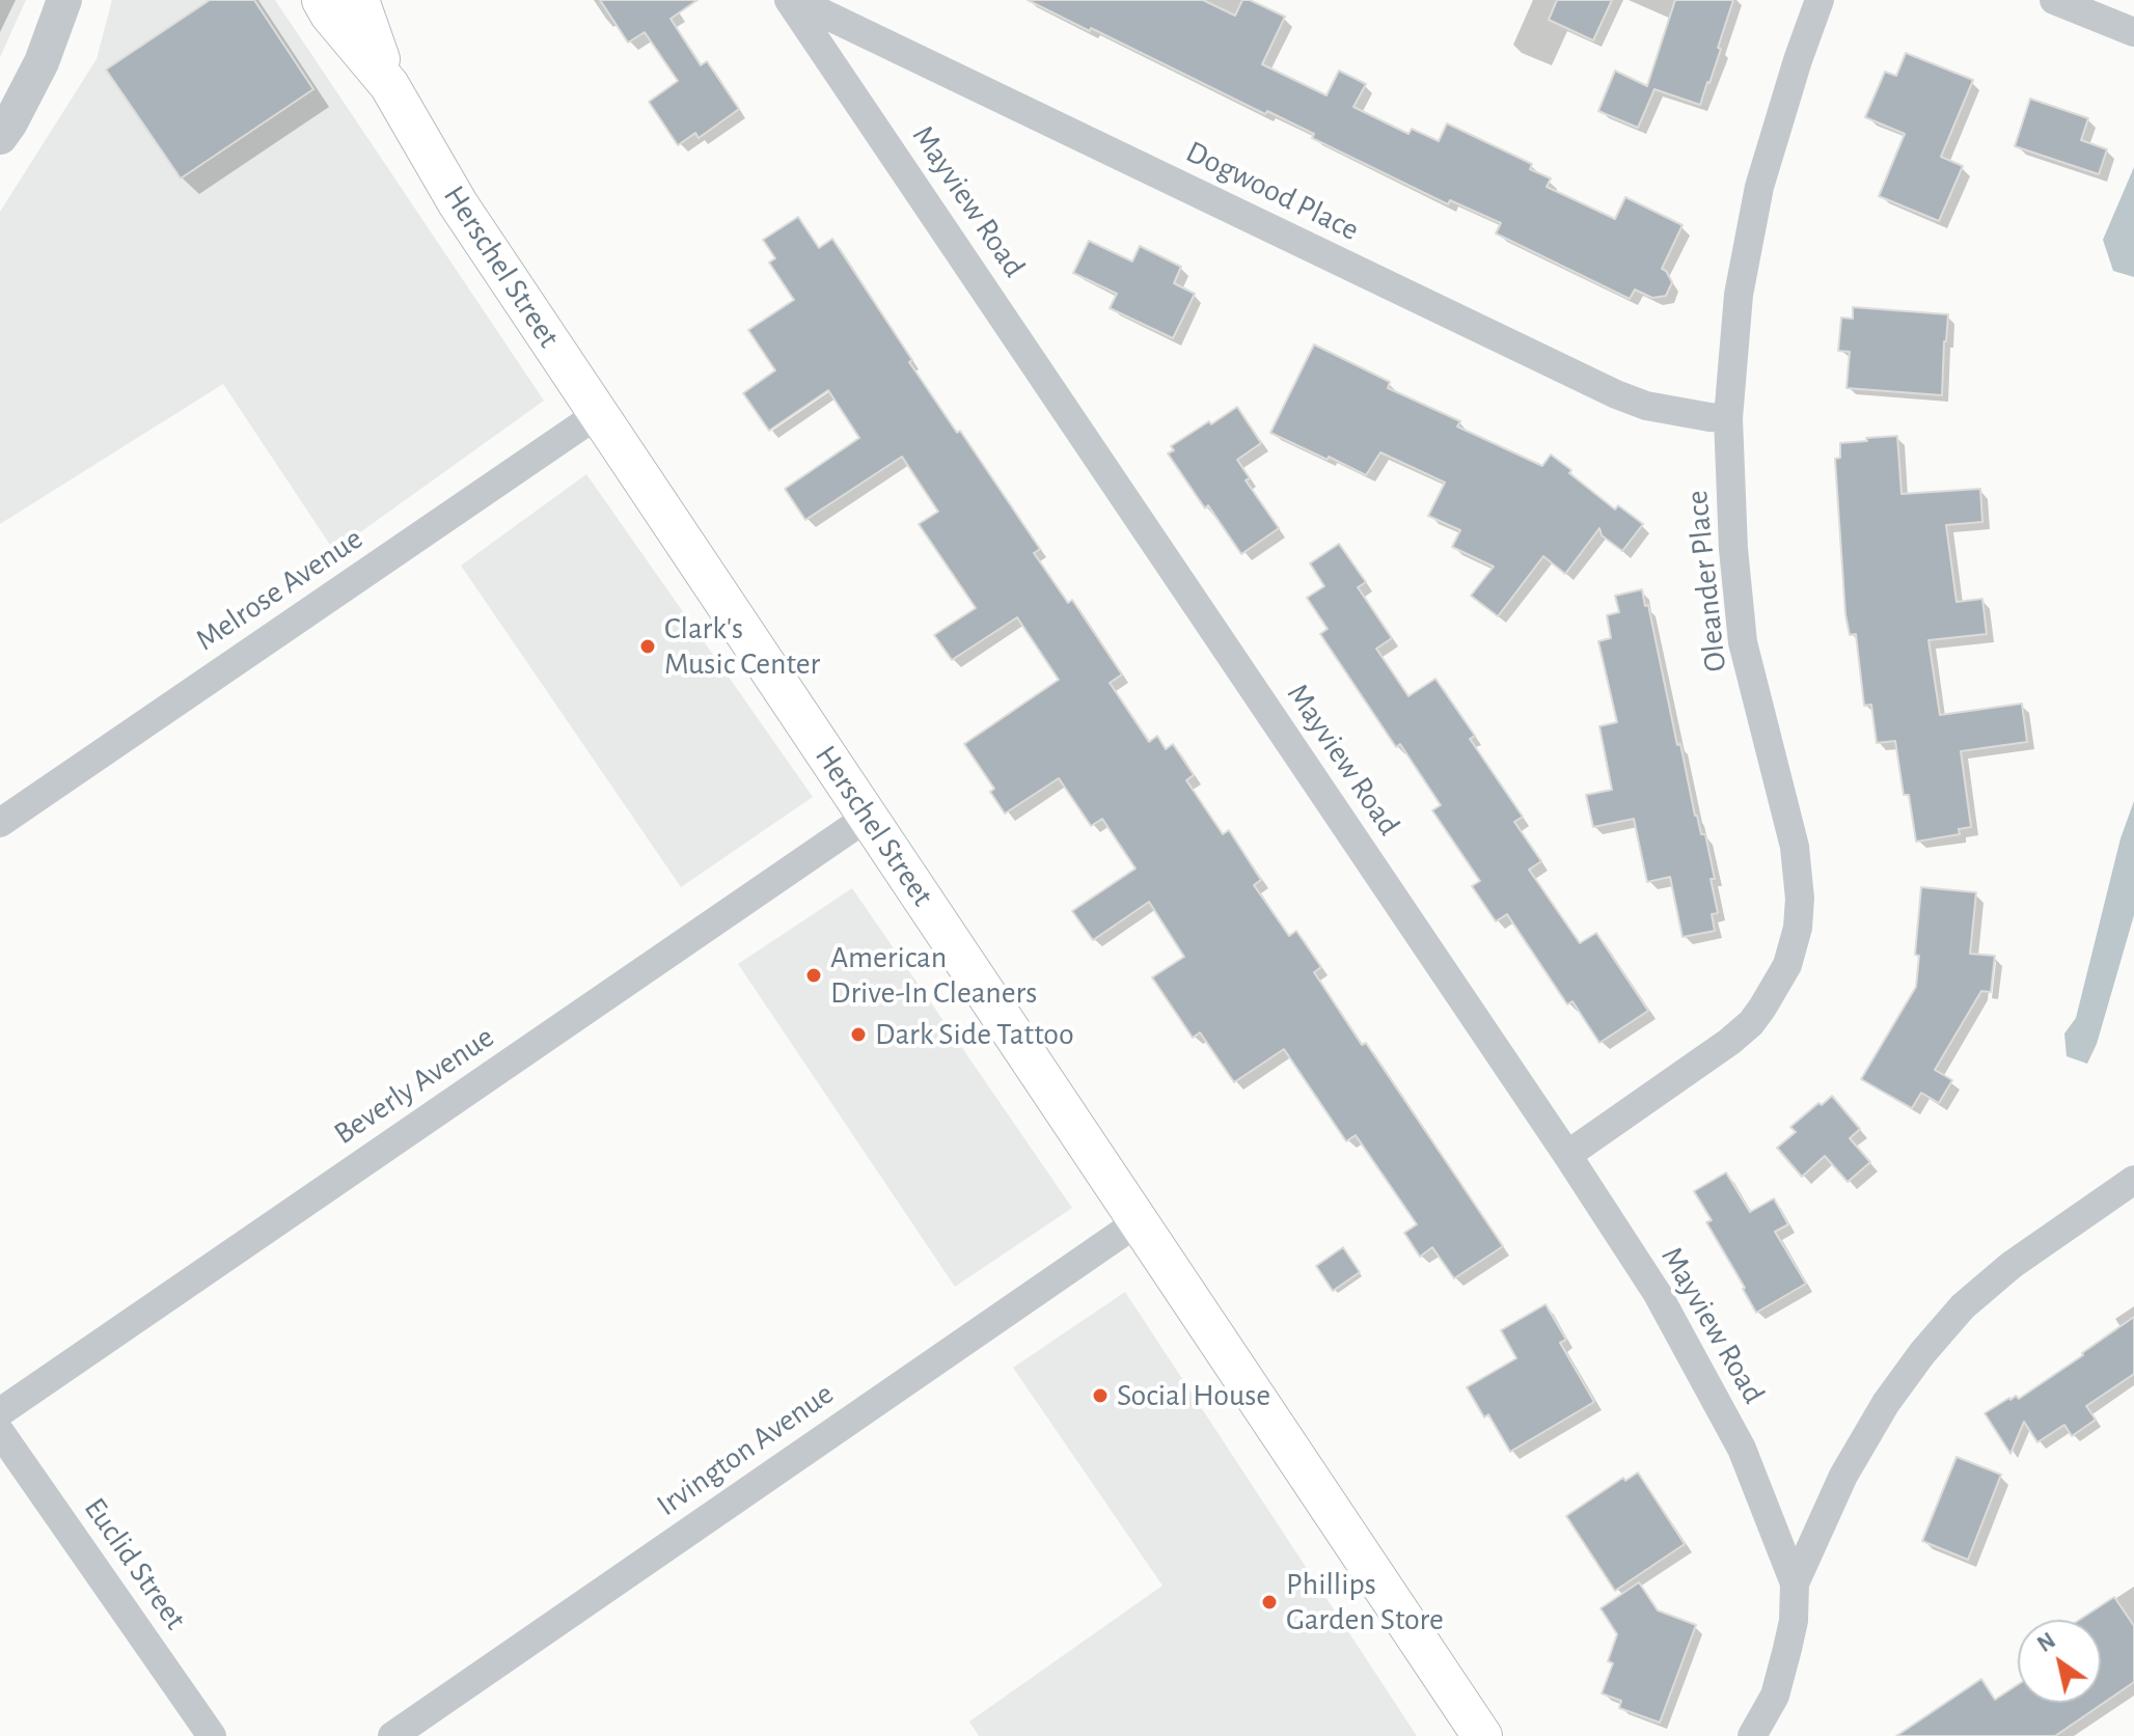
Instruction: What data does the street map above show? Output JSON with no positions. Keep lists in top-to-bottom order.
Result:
{
  "streets": {
    "main road": ["Herschel Street"],
    "street": [
      "Dogwood Place",
      "Mayview Road",
      "Oleander Place",
      "Melrose Avenue",
      "Beverly Avenue",
      "Irvington Avenue",
      "Euclid Street"
    ]
  },
  "crossings": [
    ["Dogwood Place", "Mayview Road"],
    ["Dogwood Place", "Oleander Place"],
    ["Mayview Road", "Oleander Place"],
    ["Herschel Street", "Melrose Avenue"],
    ["Herschel Street", "Beverly Avenue"],
    ["Herschel Street", "Irvington Avenue"]
  ],
  "places": [
    "Clark's Music Center",
    "American Drive-In Cleaners",
    "Dark Side Tattoo",
    "Social House",
    "Phillips Garden Store"
  ],
  "north": "top left"
}
